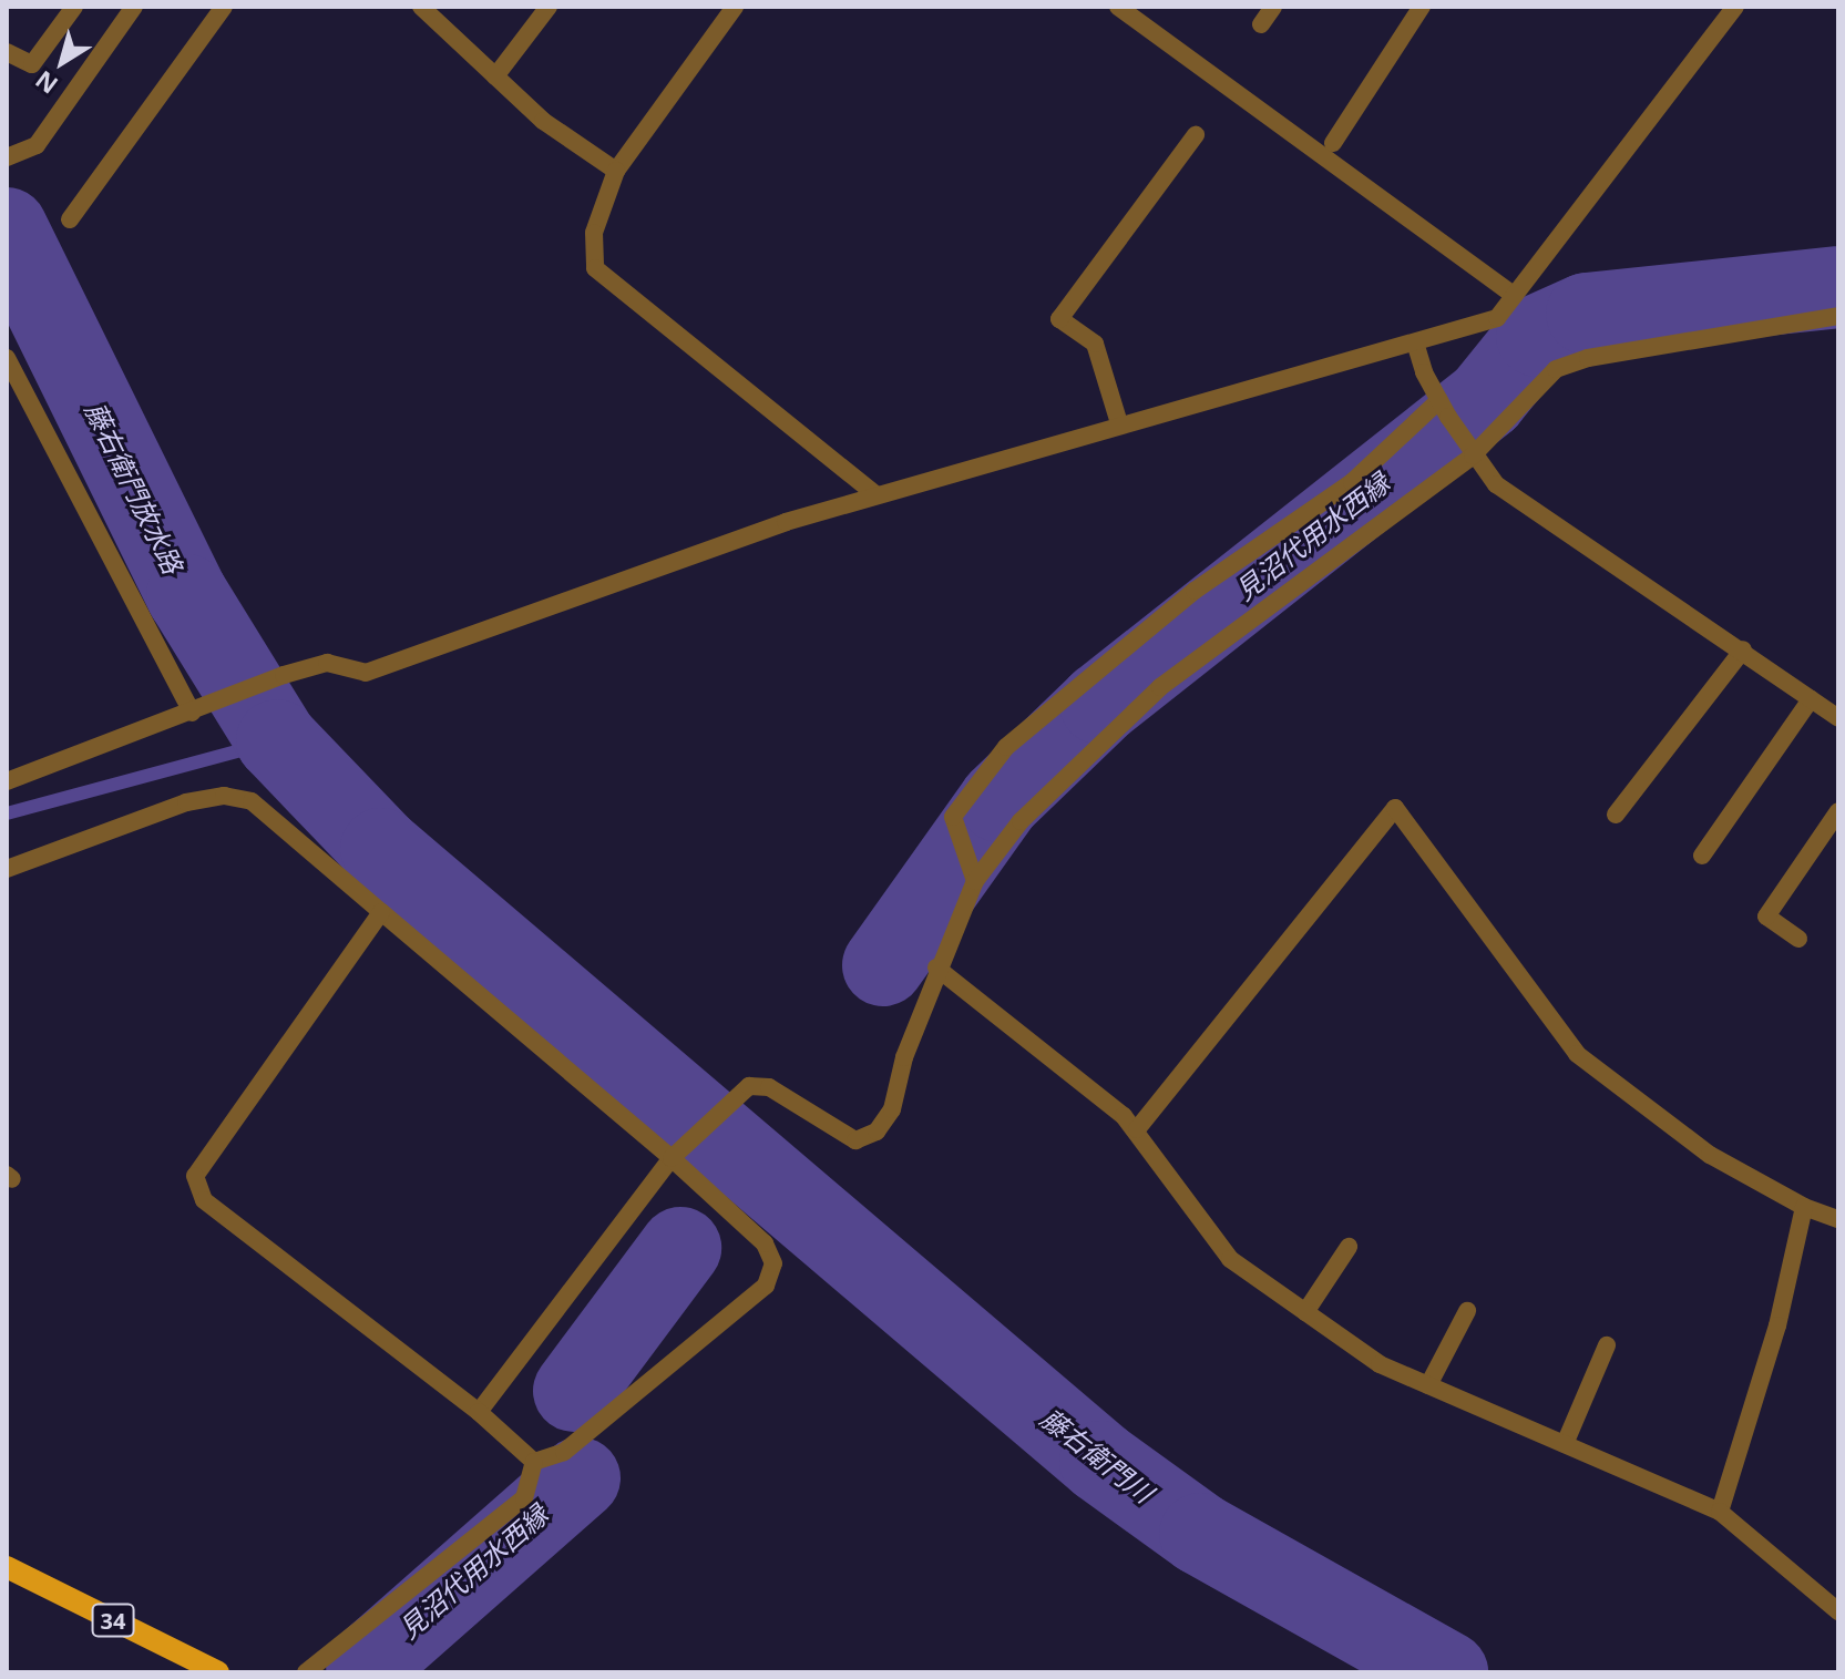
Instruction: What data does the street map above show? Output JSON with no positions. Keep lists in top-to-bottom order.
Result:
{
  "streets": {
    "main road": ["34"]
  },
  "water": ["藤右衛門放水路", "見沼代用水西縁", "藤右衛門川"],
  "north": "bottom left"
}
